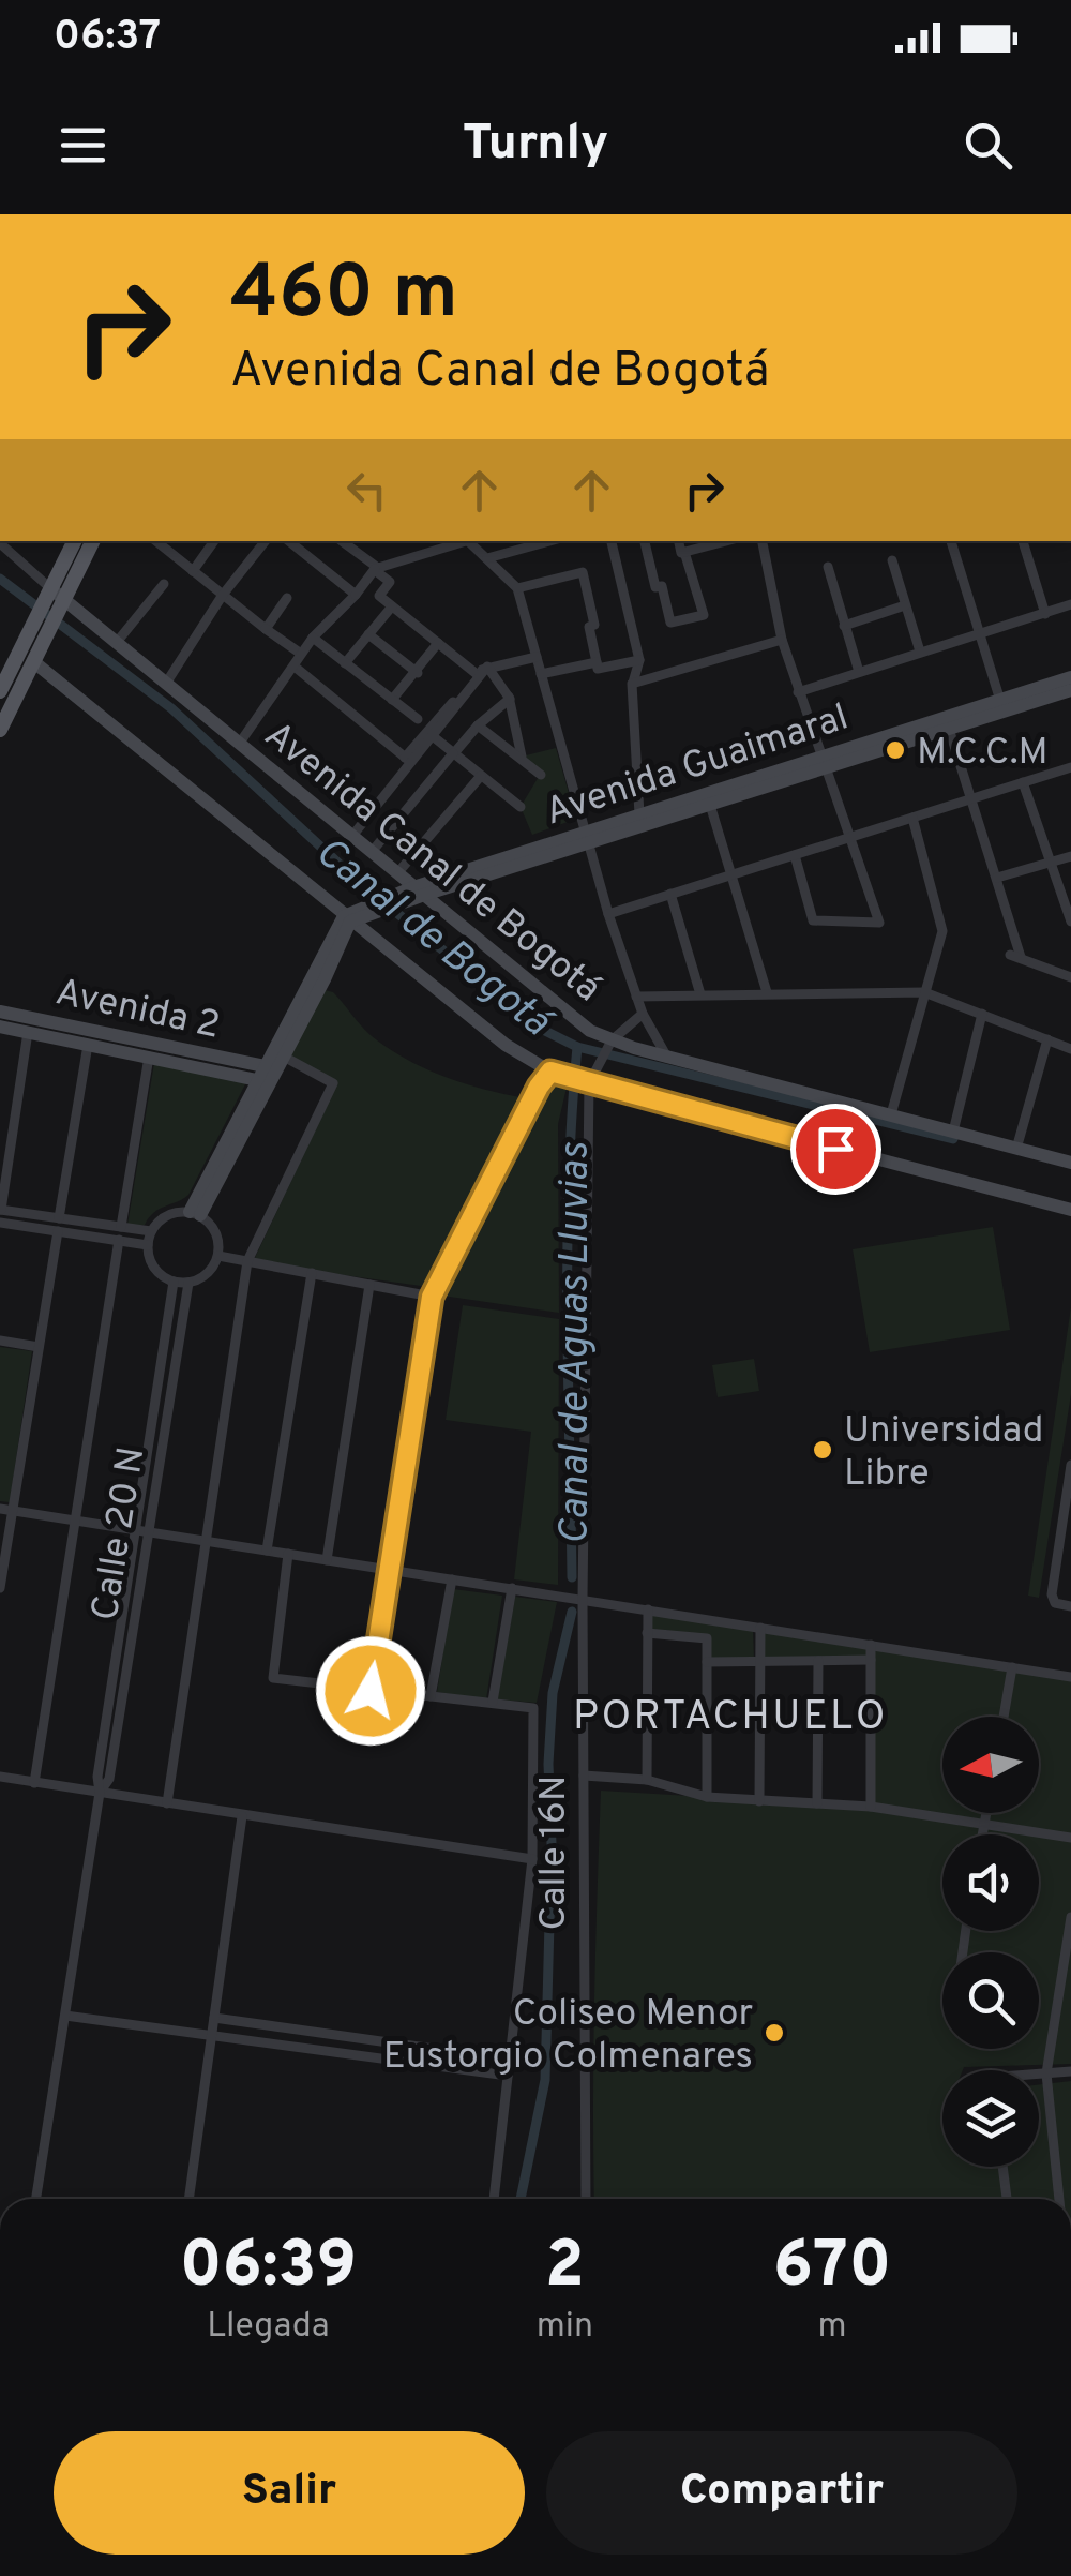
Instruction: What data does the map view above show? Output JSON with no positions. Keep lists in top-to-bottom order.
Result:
{
  "streets": {
    "street": [
      "Avenida Guaimaral",
      "Avenida Canal de Bogotá",
      "Avenida 2",
      "Calle 20 N",
      "Calle 16N"
    ]
  },
  "crossings": [
    ["Avenida Guaimaral", "Avenida Canal de Bogotá"],
    ["Avenida Canal de Bogotá", "Calle 16N"]
  ],
  "districts": ["PORTACHUELO"],
  "water": ["Canal de Bogotá", "Canal de Aguas Lluvias"],
  "places": ["M.C.C.M", "Universidad Libre", "Coliseo Menor Eustorgio Colmenares"],
  "north": "left",
  "page": {
    "status": "06:37",
    "header": "Turnly",
    "turn": ["460 m", "Avenida Canal de Bogotá"],
    "eta": [
      "06:39",
      "Llegada",
      "2",
      "min",
      "670",
      "m"
    ],
    "buttons": ["Salir", "Compartir"]
  }
}
